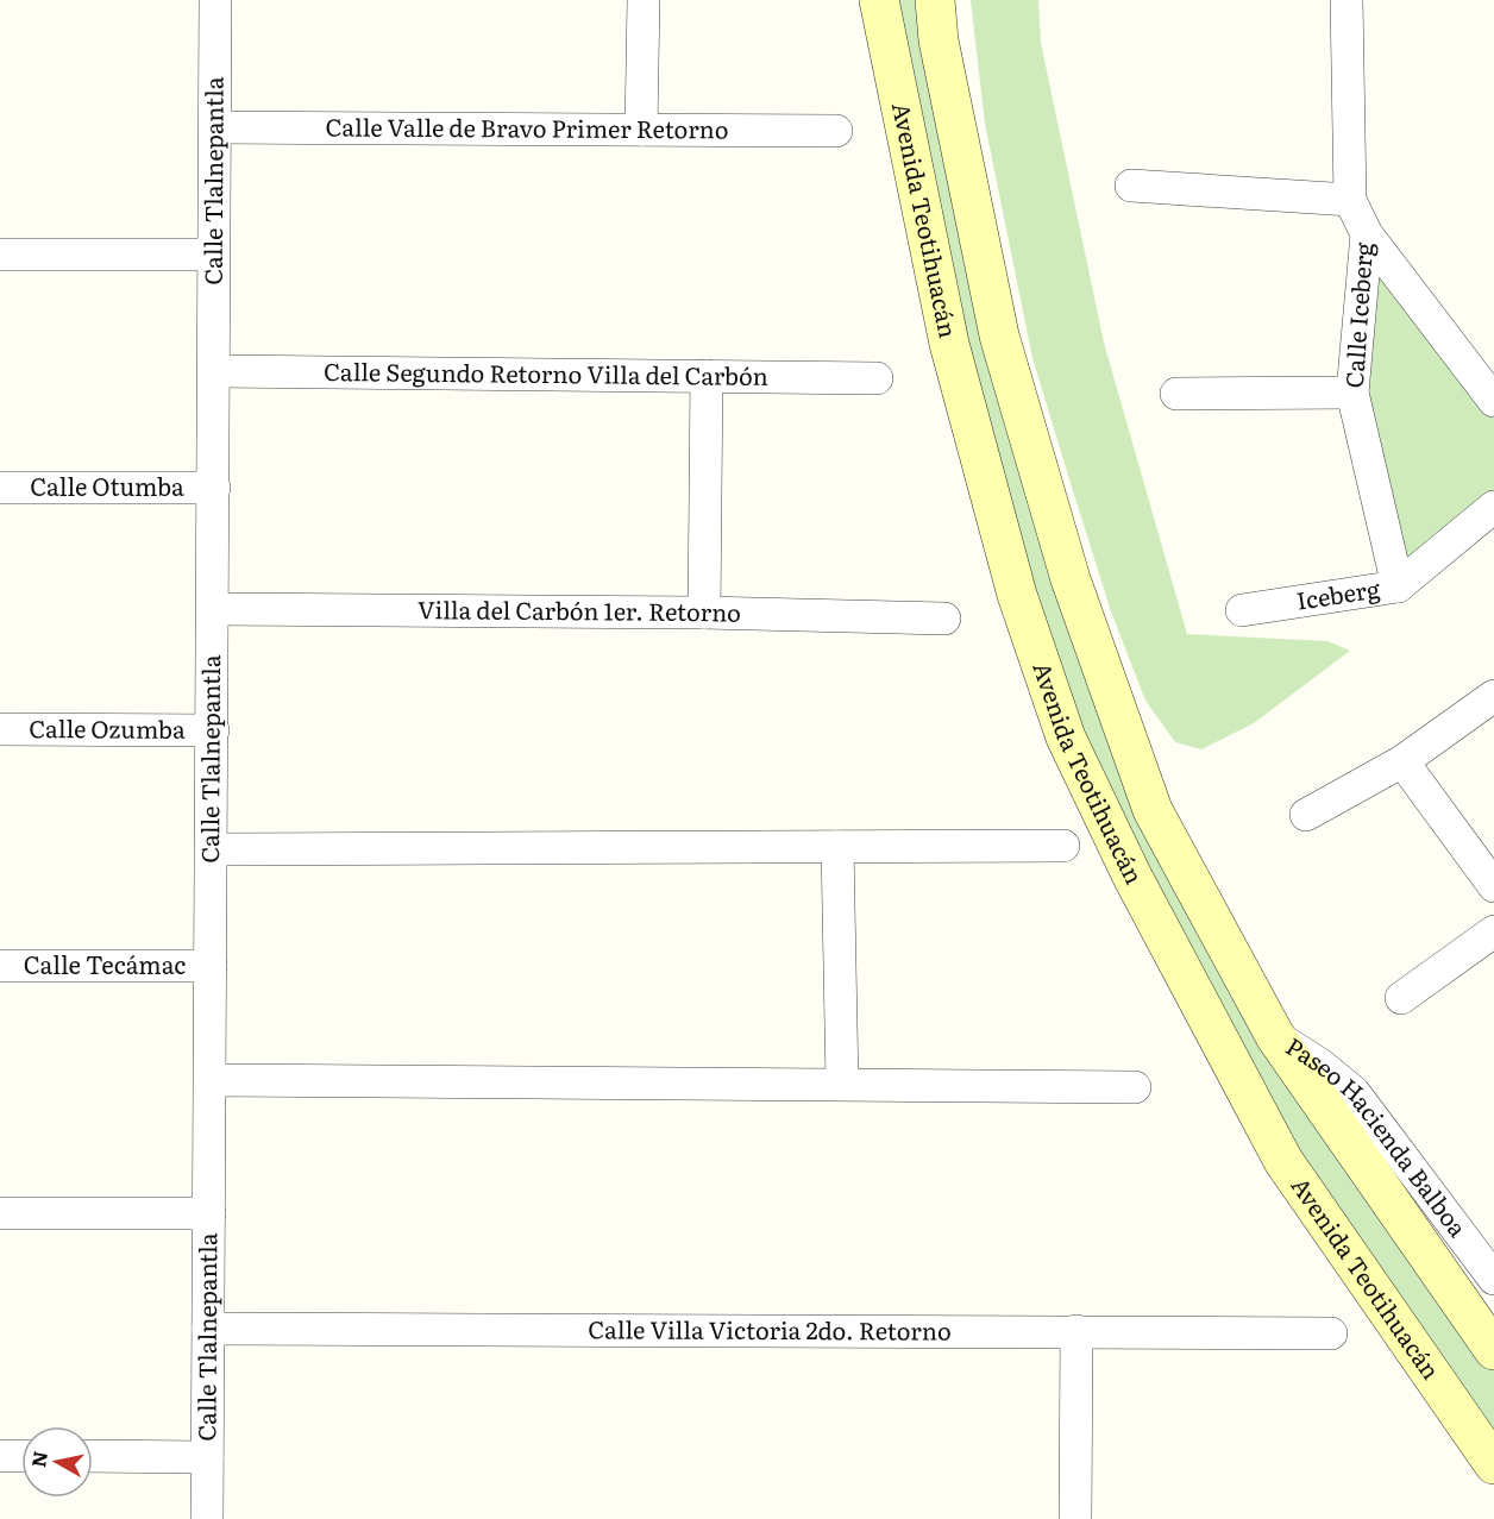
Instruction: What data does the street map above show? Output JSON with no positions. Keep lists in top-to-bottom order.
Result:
{
  "streets": {
    "main road": ["Avenida Teotihuacán"],
    "street": [
      "Calle Valle de Bravo Primer Retorno",
      "Calle Tlalnepantla",
      "Calle Iceberg",
      "Calle Segundo Retorno Villa del Carbón",
      "Calle Otumba",
      "Iceberg",
      "Villa del Carbón 1er. Retorno",
      "Calle Ozumba",
      "Calle Tecámac",
      "Paseo Hacienda Balboa",
      "Calle Villa Victoria 2do. Retorno"
    ]
  },
  "crossings": [
    ["Calle Valle de Bravo Primer Retorno", "Calle Tlalnepantla"],
    ["Calle Tlalnepantla", "Calle Segundo Retorno Villa del Carbón"],
    ["Calle Tlalnepantla", "Calle Otumba"],
    ["Calle Tlalnepantla", "Villa del Carbón 1er. Retorno"],
    ["Calle Tlalnepantla", "Calle Ozumba"],
    ["Calle Tlalnepantla", "Calle Tecámac"],
    ["Calle Tlalnepantla", "Calle Villa Victoria 2do. Retorno"],
    ["Avenida Teotihuacán", "Paseo Hacienda Balboa"],
    ["Calle Iceberg", "Iceberg"]
  ],
  "north": "left"
}
